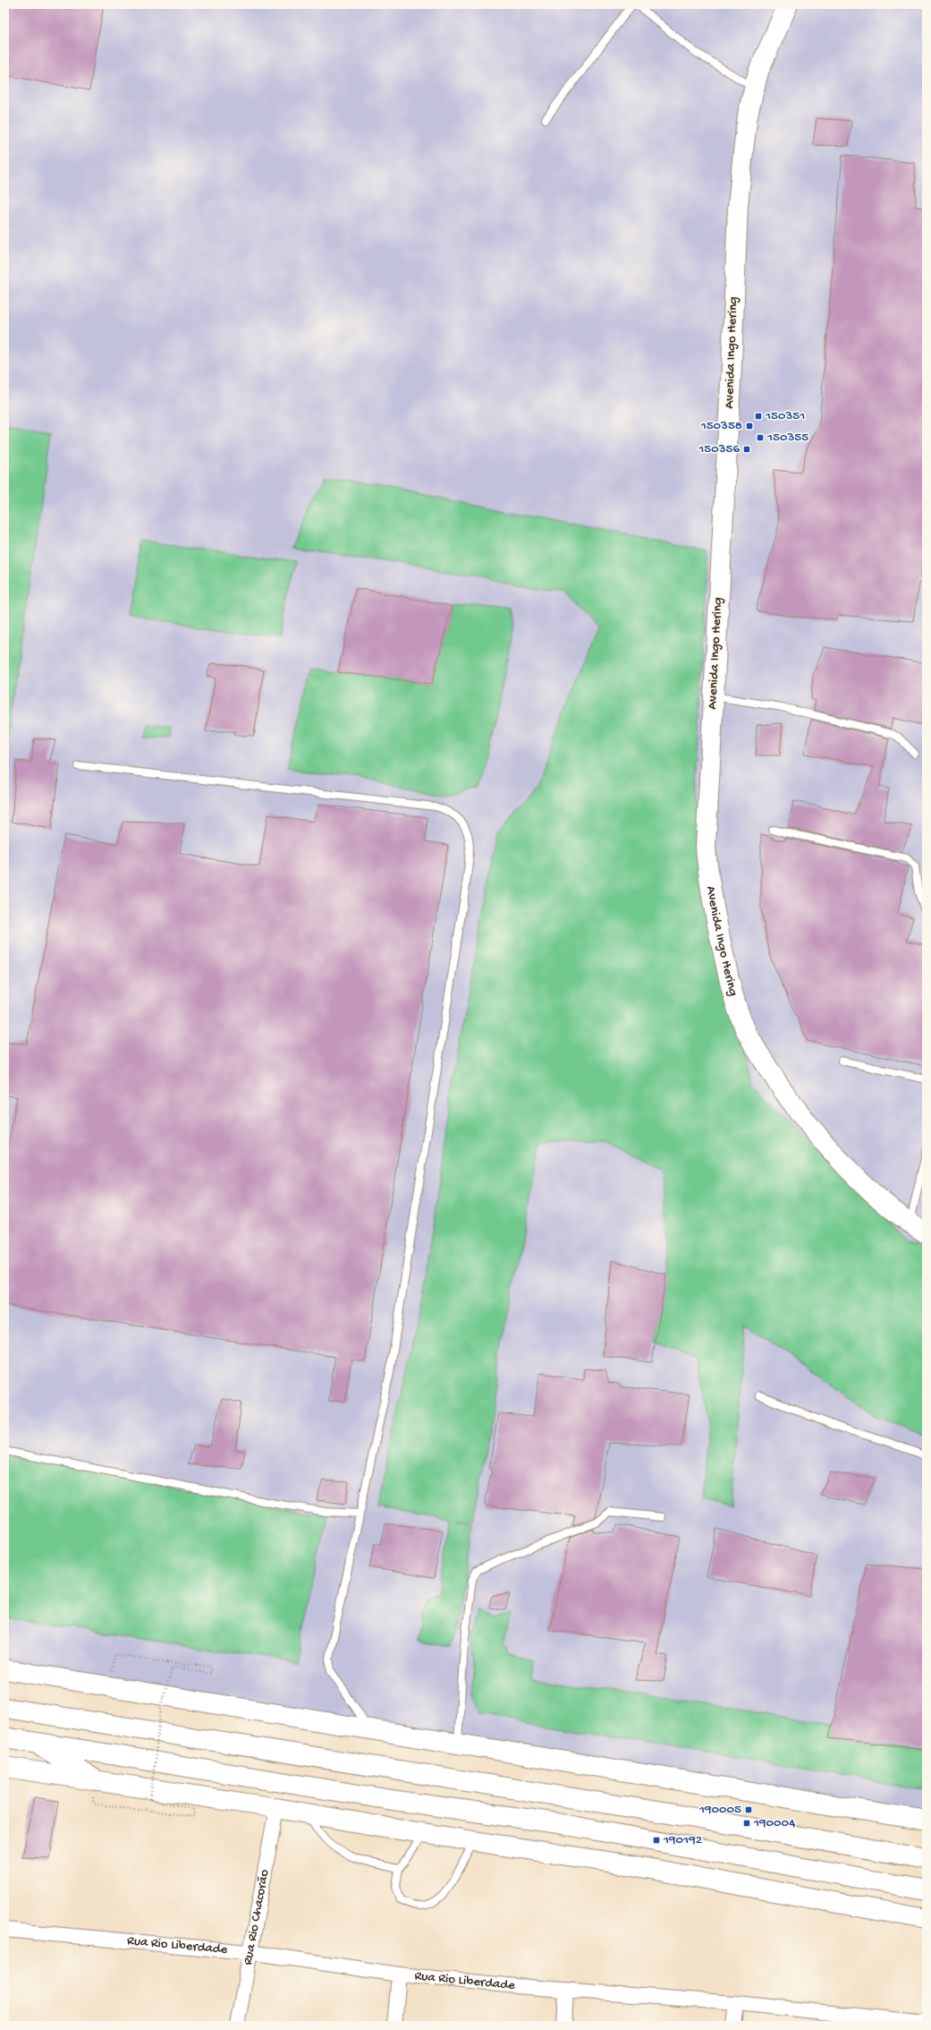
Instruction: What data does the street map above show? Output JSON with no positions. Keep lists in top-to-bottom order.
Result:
{
  "streets": {
    "main road": ["Avenida Ingo Hering"],
    "street": ["Rua Rio Chacorão", "Rua Rio Liberdade"]
  },
  "crossings": [
    ["Rua Rio Chacorão", "Rua Rio Liberdade"]
  ],
  "places": {
    "transit": [
      "150351",
      "150358",
      "150355",
      "150356",
      "190005",
      "190004",
      "190192"
    ]
  }
}
